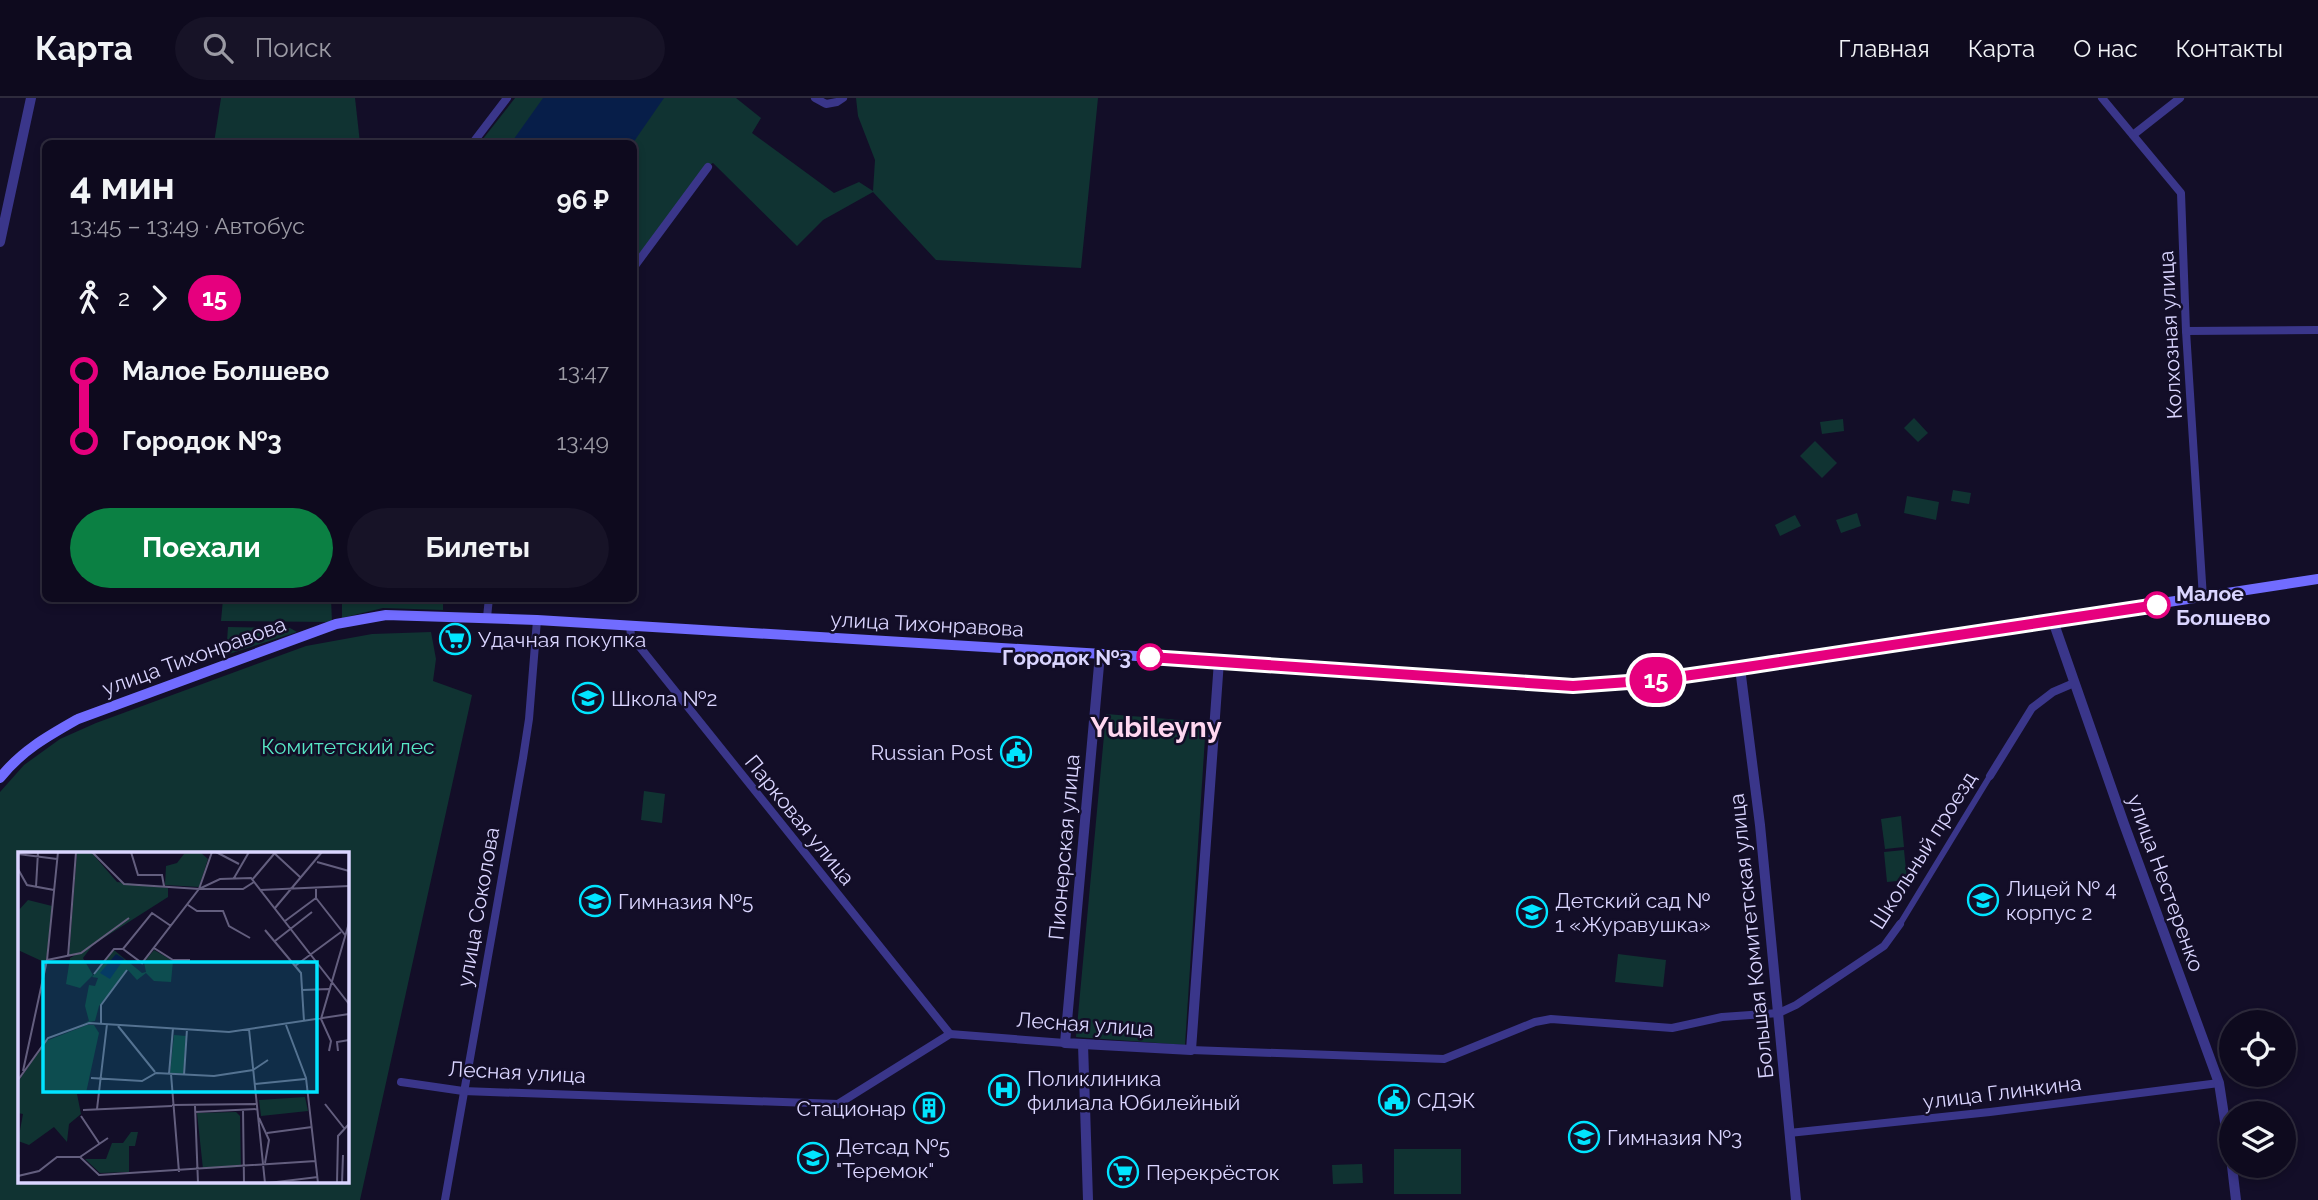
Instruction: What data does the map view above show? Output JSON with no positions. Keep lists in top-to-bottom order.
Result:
{
  "streets": {
    "main road": ["улица Тихонравова"],
    "street": [
      "Колхозная улица",
      "Парковая улица",
      "Пионерская улица",
      "Школьный проезд",
      "улица Нестеренко",
      "улица Соколова",
      "Большая Комитетская улица",
      "Лесная улица",
      "улица Глинкина"
    ]
  },
  "crossings": [
    ["Колхозная улица", "улица Тихонравова"],
    ["улица Тихонравова", "Парковая улица"],
    ["улица Тихонравова", "Пионерская улица"],
    ["улица Тихонравова", "улица Нестеренко"],
    ["улица Тихонравова", "улица Соколова"],
    ["улица Тихонравова", "Большая Комитетская улица"],
    ["Парковая улица", "Лесная улица"],
    ["Пионерская улица", "Лесная улица"],
    ["Школьный проезд", "улица Нестеренко"],
    ["Школьный проезд", "Большая Комитетская улица"],
    ["Школьный проезд", "Лесная улица"],
    ["улица Нестеренко", "улица Глинкина"],
    ["улица Соколова", "Лесная улица"],
    ["Большая Комитетская улица", "Лесная улица"],
    ["Большая Комитетская улица", "улица Глинкина"]
  ],
  "districts": ["Yubileyny"],
  "parks": ["Комитетский лес"],
  "places": {
    "other": ["Малое Болшево", "Городок №3"],
    "supermarket": ["Удачная покупка", "Перекрёсток"],
    "school or university": [
      "Школа №2",
      "Лицей № 4 корпус 2",
      "Гимназия №5",
      "Детский сад № 1 «Журавушка»",
      "Гимназия №3",
      "Детсад №5 \"Теремок\""
    ],
    "public building": ["Russian Post", "СДЭК"],
    "hospital": ["Поликлиника филиала Юбилейный"],
    "building": ["Стационар"]
  },
  "lines": ["bus line 15"],
  "page": {
    "header": "Карта",
    "search": "Поиск",
    "nav": [
      "Главная",
      "Карта",
      "О нас",
      "Контакты"
    ],
    "on_map": "15",
    "heading": ["4 мин", "13:45 – 13:49 · Автобус", "96 ₽"],
    "legs": ["2", "15"],
    "list": [
      {
        "name": "Малое Болшево",
        "value": "13:47"
      },
      {
        "name": "Городок №3",
        "value": "13:49"
      }
    ],
    "buttons": ["Поехали", "Билеты"]
  }
}
